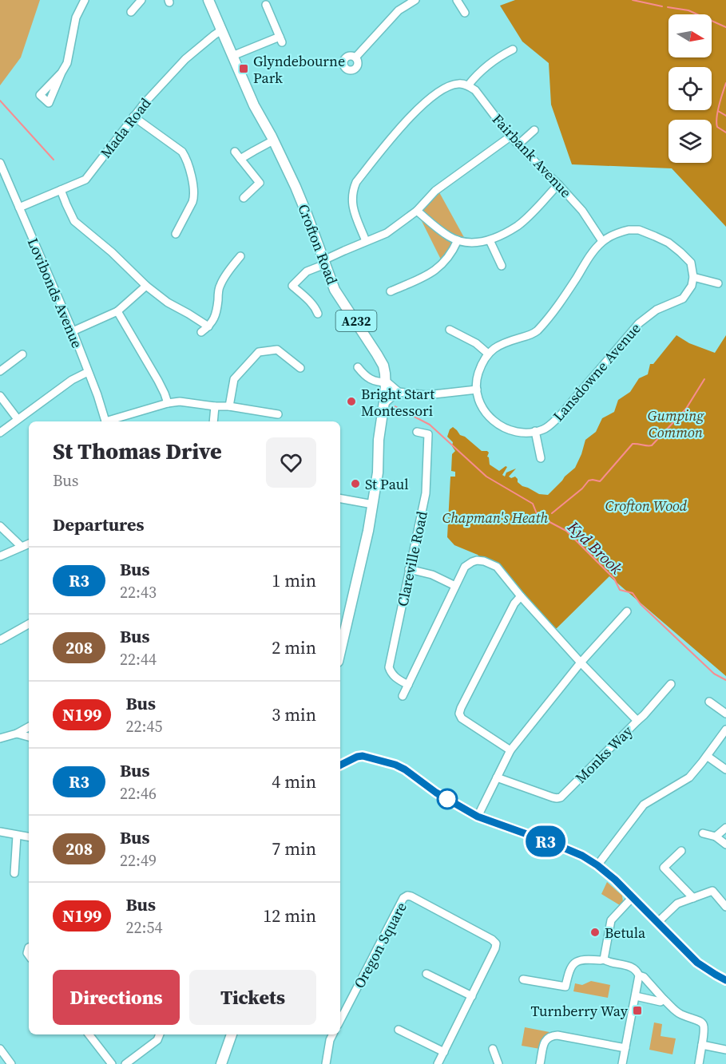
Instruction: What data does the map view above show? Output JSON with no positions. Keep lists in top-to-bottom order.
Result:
{
  "streets": {
    "main road": ["Crofton Road", "A232"],
    "street": [
      "Mada Road",
      "Fairbank Avenue",
      "Lovibonds Avenue",
      "Lansdowne Avenue",
      "Clareville Road",
      "Monks Way",
      "Oregon Square"
    ]
  },
  "crossings": [
    ["Mada Road", "Crofton Road"],
    ["Mada Road", "Lovibonds Avenue"]
  ],
  "water": ["Kyd Brook"],
  "parks": ["Gumping Common", "Crofton Wood", "Chapman's Heath"],
  "places": {
    "transit": ["Glyndebourne Park", "Turnberry Way"],
    "other": ["Bright Start Montessori", "St Paul", "Betula"]
  },
  "lines": ["bus line R3"],
  "north": "right",
  "page": {
    "on_map": "R3",
    "heading": [
      ["St Thomas Drive", "Bus"],
      "Departures"
    ],
    "list": [
      {
        "mark": "R3",
        "name": "Bus",
        "note": "22:43",
        "value": "1 min"
      },
      {
        "mark": "208",
        "name": "Bus",
        "note": "22:44",
        "value": "2 min"
      },
      {
        "mark": "N199",
        "name": "Bus",
        "note": "22:45",
        "value": "3 min"
      },
      {
        "mark": "R3",
        "name": "Bus",
        "note": "22:46",
        "value": "4 min"
      },
      {
        "mark": "208",
        "name": "Bus",
        "note": "22:49",
        "value": "7 min"
      },
      {
        "mark": "N199",
        "name": "Bus",
        "note": "22:54",
        "value": "12 min"
      }
    ],
    "buttons": ["Directions", "Tickets"]
  }
}
